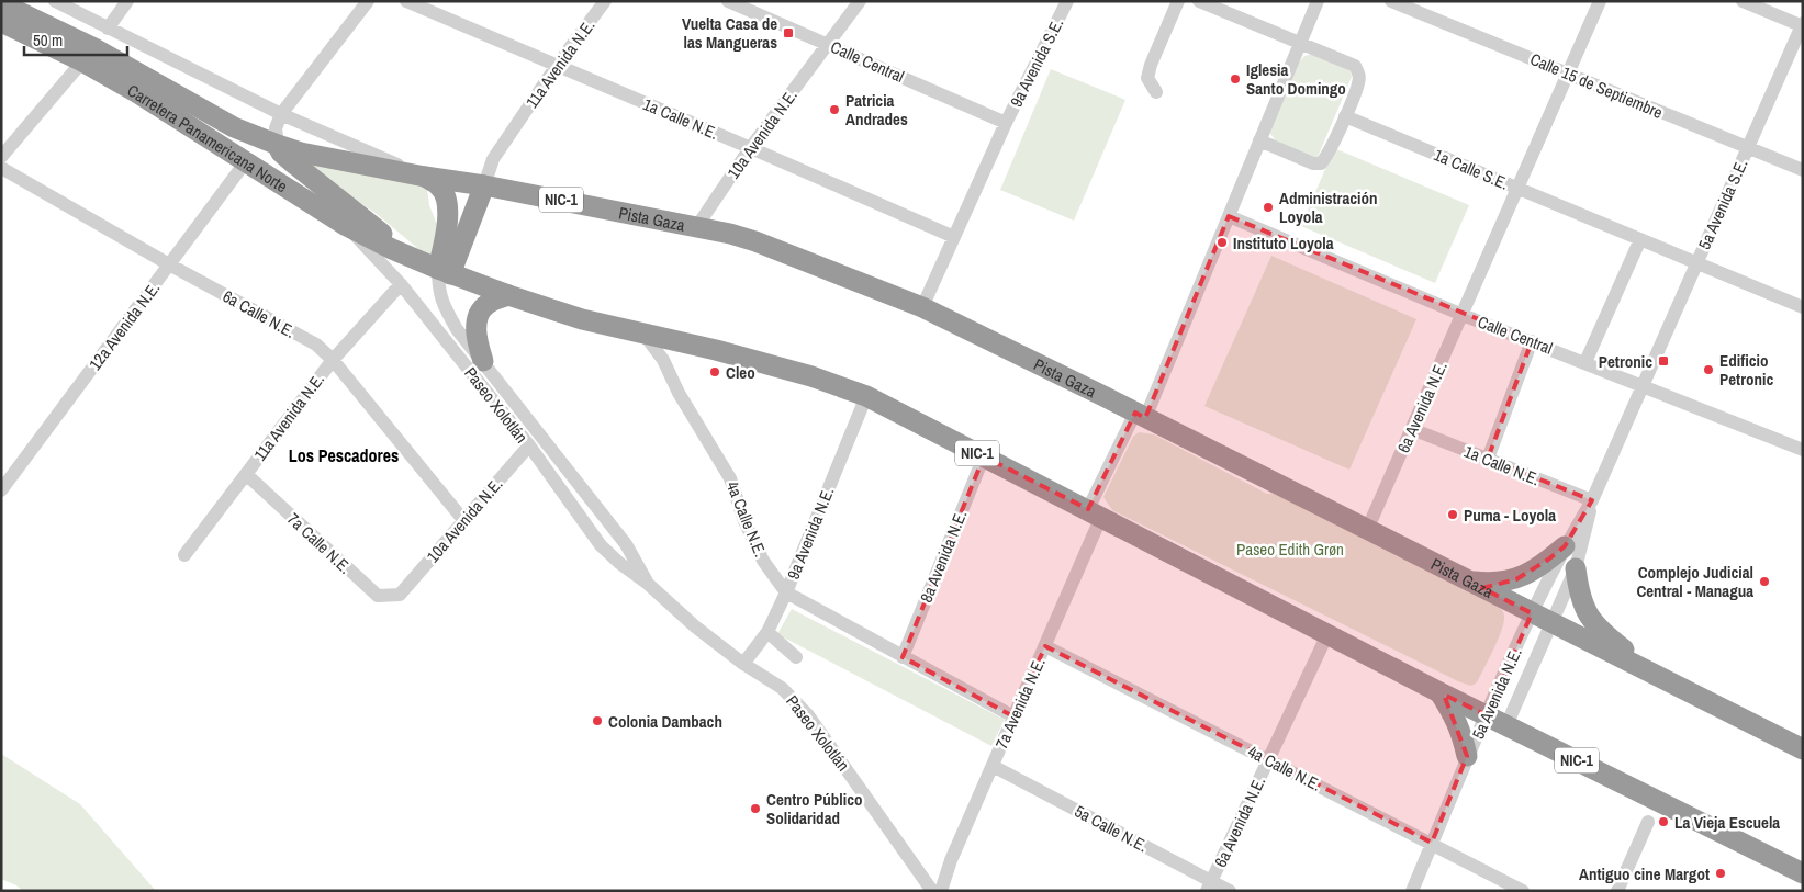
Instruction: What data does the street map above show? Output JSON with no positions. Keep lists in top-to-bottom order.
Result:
{
  "streets": {
    "highway": ["Carretera Panamericana Norte", "NIC-1", "Pista Gaza"],
    "street": [
      "Calle Central",
      "9a Avenida S.E.",
      "11a Avenida N.E.",
      "Calle 15 de Septiembre",
      "1a Calle N.E.",
      "10a Avenida N.E.",
      "1a Calle S.E.",
      "5a Avenida S.E.",
      "6a Calle N.E.",
      "12a Avenida N.E.",
      "Paseo Xolotlán",
      "6a Avenida N.E.",
      "4a Calle N.E.",
      "9a Avenida N.E.",
      "7a Calle N.E.",
      "8a Avenida N.E.",
      "5a Avenida N.E.",
      "7a Avenida N.E.",
      "5a Calle N.E."
    ]
  },
  "crossings": [
    ["Calle Central", "9a Avenida S.E."],
    ["Calle Central", "10a Avenida N.E."],
    ["Calle Central", "5a Avenida S.E."],
    ["Calle Central", "6a Avenida N.E."],
    ["Calle Central", "5a Avenida N.E."],
    ["Calle Central", "7a Avenida N.E."],
    ["11a Avenida N.E.", "1a Calle N.E."],
    ["11a Avenida N.E.", "Pista Gaza"],
    ["11a Avenida N.E.", "6a Calle N.E."],
    ["11a Avenida N.E.", "Paseo Xolotlán"],
    ["11a Avenida N.E.", "7a Calle N.E."],
    ["Calle 15 de Septiembre", "5a Avenida S.E."],
    ["Calle 15 de Septiembre", "6a Avenida N.E."],
    ["1a Calle N.E.", "10a Avenida N.E."],
    ["1a Calle N.E.", "6a Avenida N.E."],
    ["1a Calle N.E.", "5a Avenida N.E."],
    ["10a Avenida N.E.", "Pista Gaza"],
    ["10a Avenida N.E.", "6a Calle N.E."],
    ["10a Avenida N.E.", "Paseo Xolotlán"],
    ["10a Avenida N.E.", "7a Calle N.E."],
    ["Carretera Panamericana Norte", "NIC-1"],
    ["Carretera Panamericana Norte", "Pista Gaza"],
    ["Carretera Panamericana Norte", "12a Avenida N.E."],
    ["Carretera Panamericana Norte", "Paseo Xolotlán"],
    ["1a Calle S.E.", "5a Avenida S.E."],
    ["1a Calle S.E.", "6a Avenida N.E."],
    ["NIC-1", "Paseo Xolotlán"],
    ["NIC-1", "6a Avenida N.E."],
    ["NIC-1", "4a Calle N.E."],
    ["NIC-1", "9a Avenida N.E."],
    ["NIC-1", "8a Avenida N.E."],
    ["NIC-1", "5a Avenida N.E."],
    ["NIC-1", "7a Avenida N.E."],
    ["5a Avenida S.E.", "5a Avenida N.E."],
    ["Pista Gaza", "6a Avenida N.E."],
    ["Pista Gaza", "5a Avenida N.E."],
    ["Pista Gaza", "7a Avenida N.E."],
    ["6a Calle N.E.", "12a Avenida N.E."],
    ["Paseo Xolotlán", "9a Avenida N.E."],
    ["6a Avenida N.E.", "4a Calle N.E."],
    ["6a Avenida N.E.", "5a Calle N.E."],
    ["4a Calle N.E.", "9a Avenida N.E."],
    ["4a Calle N.E.", "8a Avenida N.E."],
    ["4a Calle N.E.", "5a Avenida N.E."],
    ["4a Calle N.E.", "7a Avenida N.E."],
    ["7a Avenida N.E.", "5a Calle N.E."]
  ],
  "districts": ["Los Pescadores"],
  "parks": ["Paseo Edith Grøn"],
  "places": {
    "transit": ["Vuelta Casa de las Mangueras", "Petronic"],
    "other": [
      "Iglesia Santo Domingo",
      "Patricia Andrades",
      "Administración Loyola",
      "Instituto Loyola",
      "Edificio Petronic",
      "Cleo",
      "Puma - Loyola",
      "Complejo Judicial Central - Managua",
      "Colonia Dambach",
      "Centro Público Solidaridad",
      "La Vieja Escuela",
      "Antiguo cine Margot"
    ]
  },
  "scale_bar": "50 m"
}
